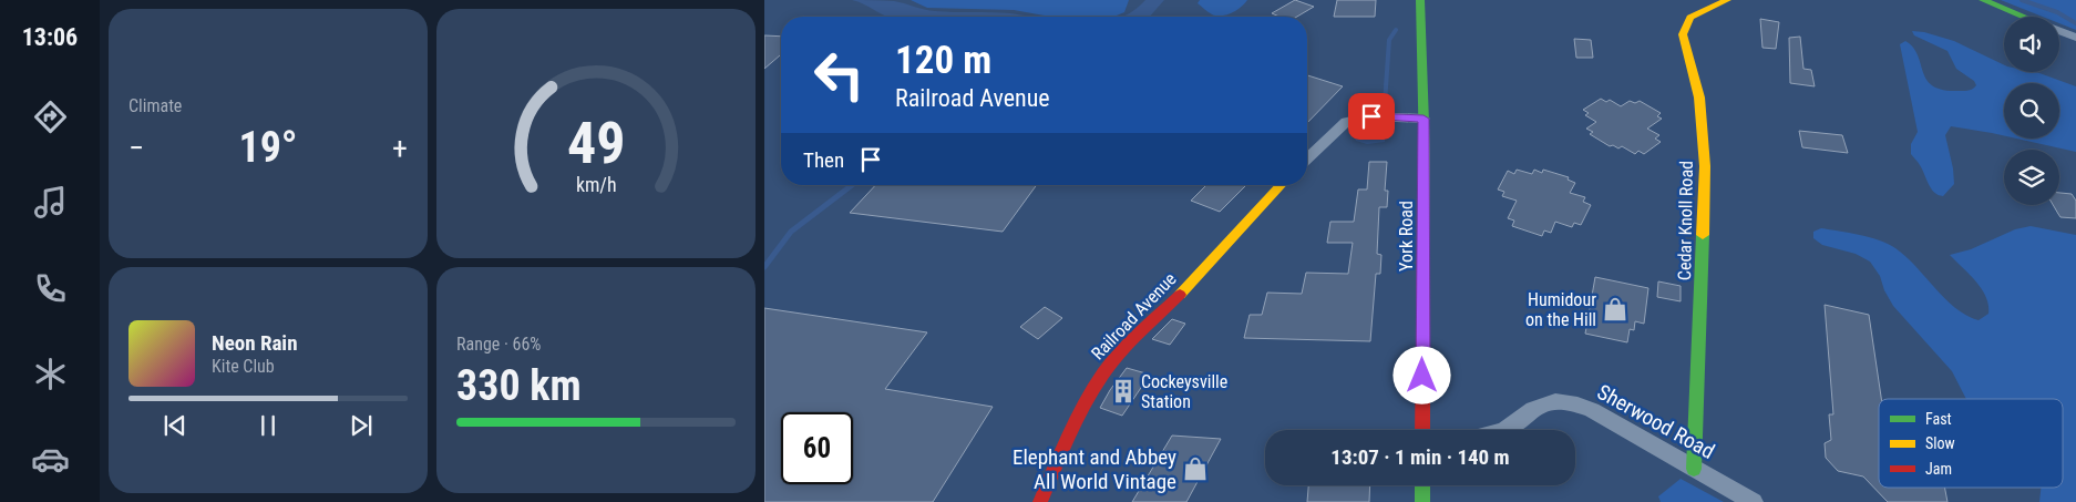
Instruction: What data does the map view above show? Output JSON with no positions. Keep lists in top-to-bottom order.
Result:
{
  "streets": {
    "street": [
      "Cedar Knoll Road",
      "York Road",
      "Railroad Avenue",
      "Sherwood Road"
    ]
  },
  "crossings": [
    ["Cedar Knoll Road", "Sherwood Road"]
  ],
  "places": {
    "shop": ["Humidour on the Hill", "Elephant and Abbey All World Vintage"],
    "building": ["Cockeysville Station"]
  },
  "legend": ["Fast", "Slow", "Jam"],
  "page": {
    "tabs": "13:06",
    "tile": [
      "Climate",
      ["Range · 66%", "330 km"]
    ],
    "turn": ["120 m", "Railroad Avenue"],
    "heat": ["−", "19°", "+"],
    "then": "Then",
    "song": ["Neon Rain", "Kite Club"],
    "limit": "60",
    "trip": "13:07 · 1 min · 140 m",
    "gauge": ["49", "km/h"]
  }
}
